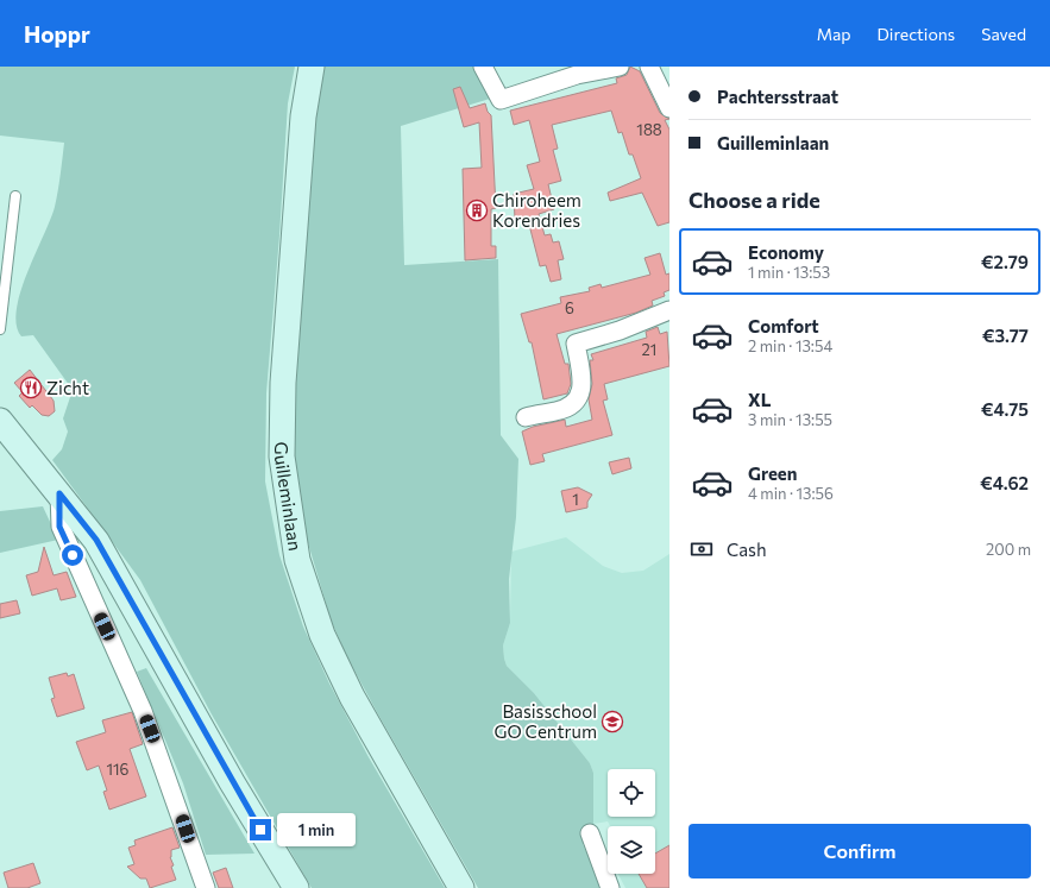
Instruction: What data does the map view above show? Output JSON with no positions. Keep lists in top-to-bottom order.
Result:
{
  "streets": {
    "main road": ["Guilleminlaan"]
  },
  "places": {
    "building": ["Chiroheem Korendries"],
    "restaurant": ["Zicht"],
    "school or university": ["Basisschool GO Centrum"]
  },
  "house_numbers": [
    "188",
    "6",
    "21",
    "1",
    "116"
  ],
  "page": {
    "header": "Hoppr",
    "nav": ["Map", "Directions", "Saved"],
    "banner": ["Pachtersstraat", "Guilleminlaan"],
    "heading": "Choose a ride",
    "list": [
      {
        "name": "Economy",
        "note": "1 min · 13:53",
        "value": "€2.79"
      },
      {
        "name": "Comfort",
        "note": "2 min · 13:54",
        "value": "€3.77"
      },
      {
        "name": "XL",
        "note": "3 min · 13:55",
        "value": "€4.75"
      },
      {
        "name": "Green",
        "note": "4 min · 13:56",
        "value": "€4.62"
      }
    ],
    "pay": ["Cash", "200 m"],
    "bubble": "1 min",
    "buttons": "Confirm"
  }
}
